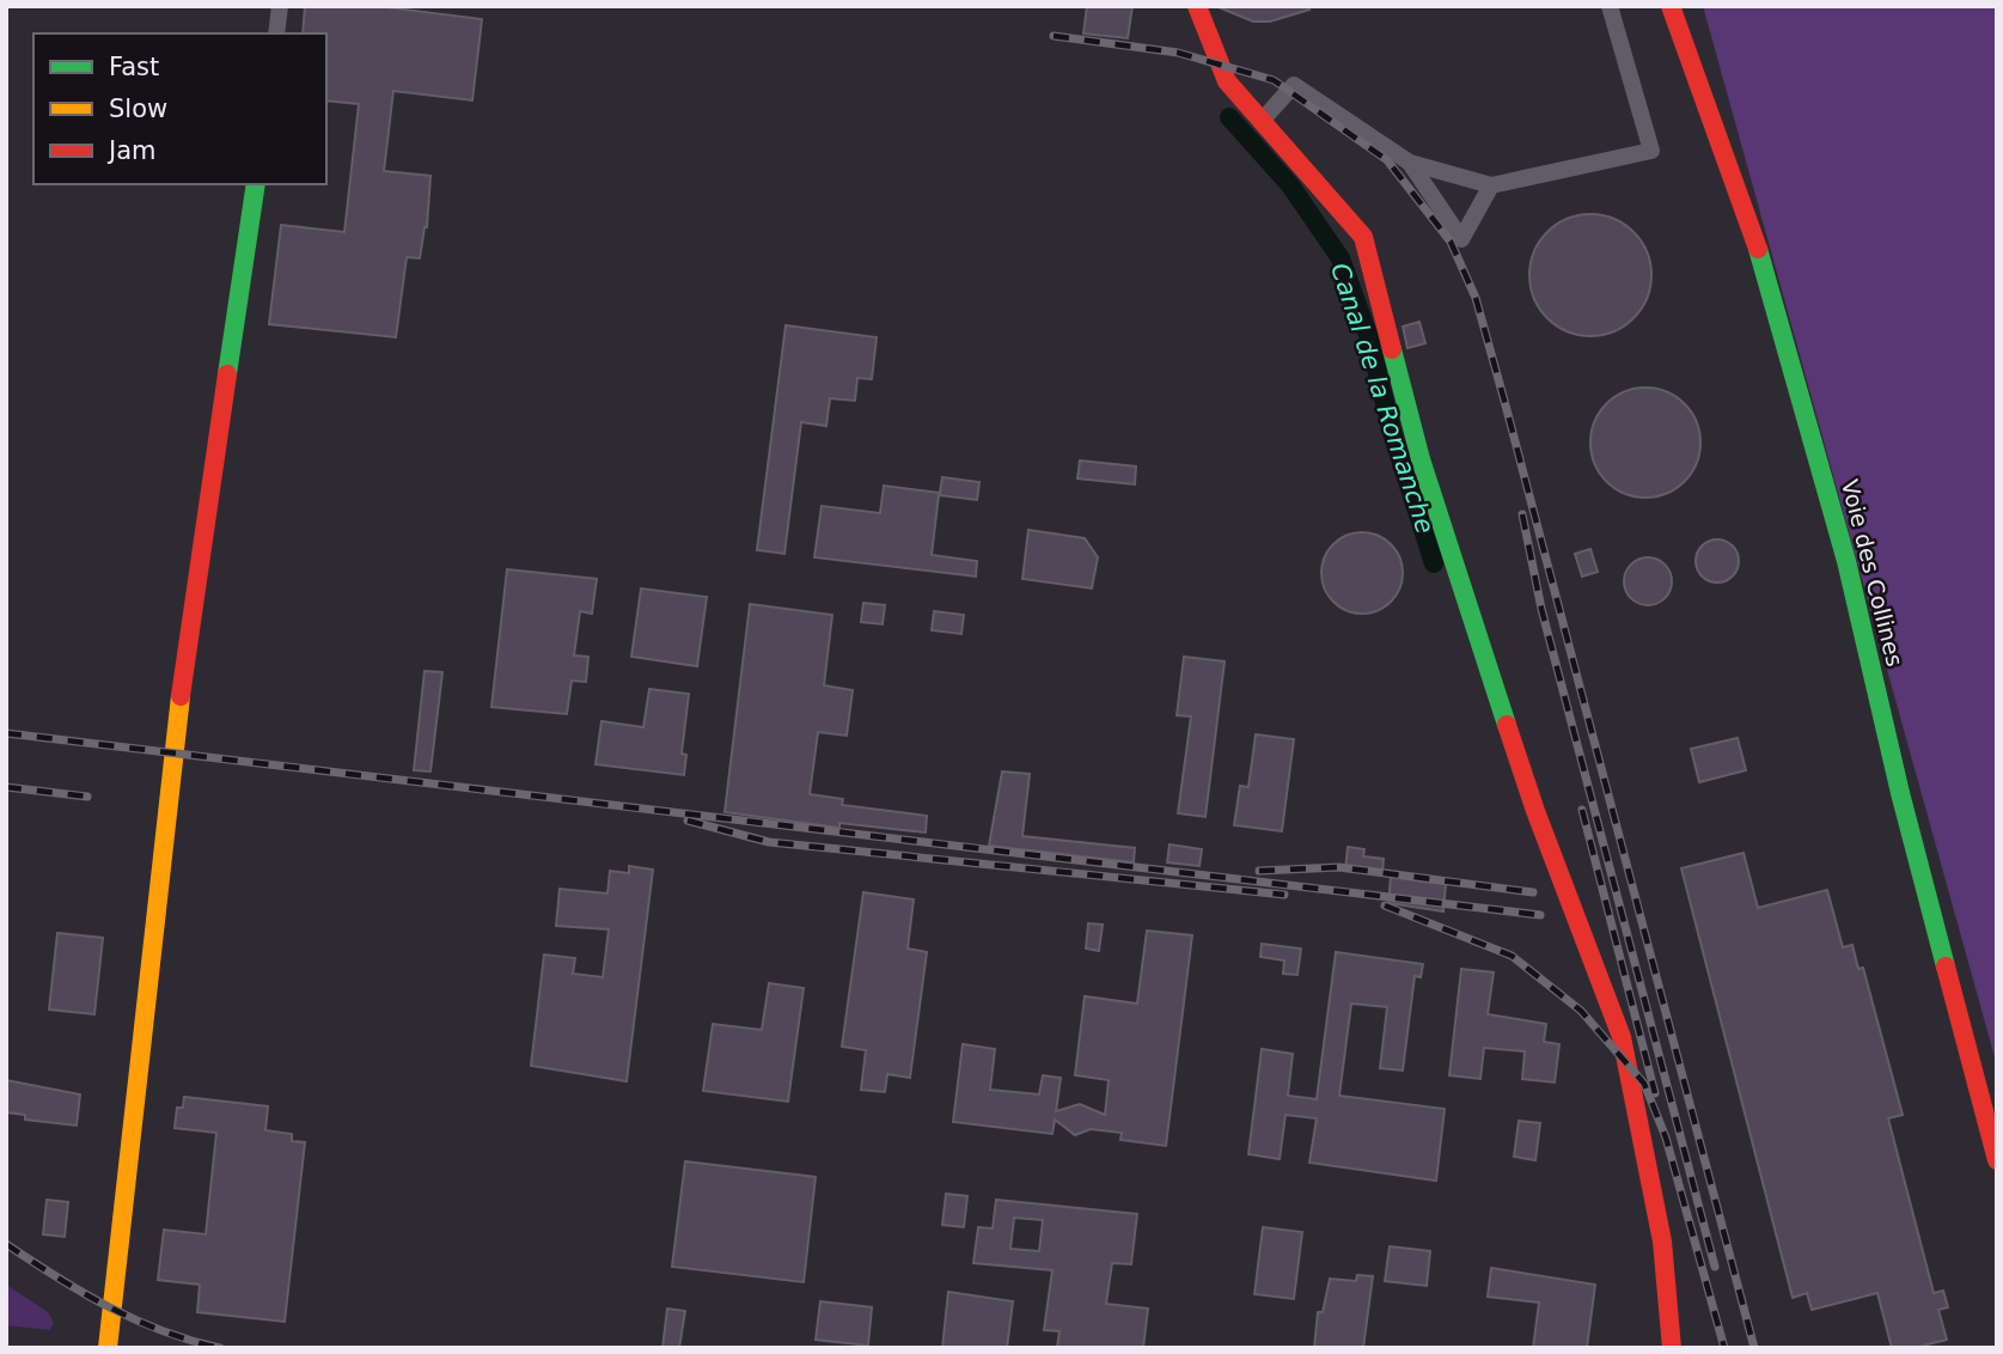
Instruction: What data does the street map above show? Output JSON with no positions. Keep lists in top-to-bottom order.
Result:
{
  "streets": {
    "street": ["Voie des Collines"]
  },
  "water": ["Canal de la Romanche"],
  "legend": ["Fast", "Slow", "Jam"]
}
